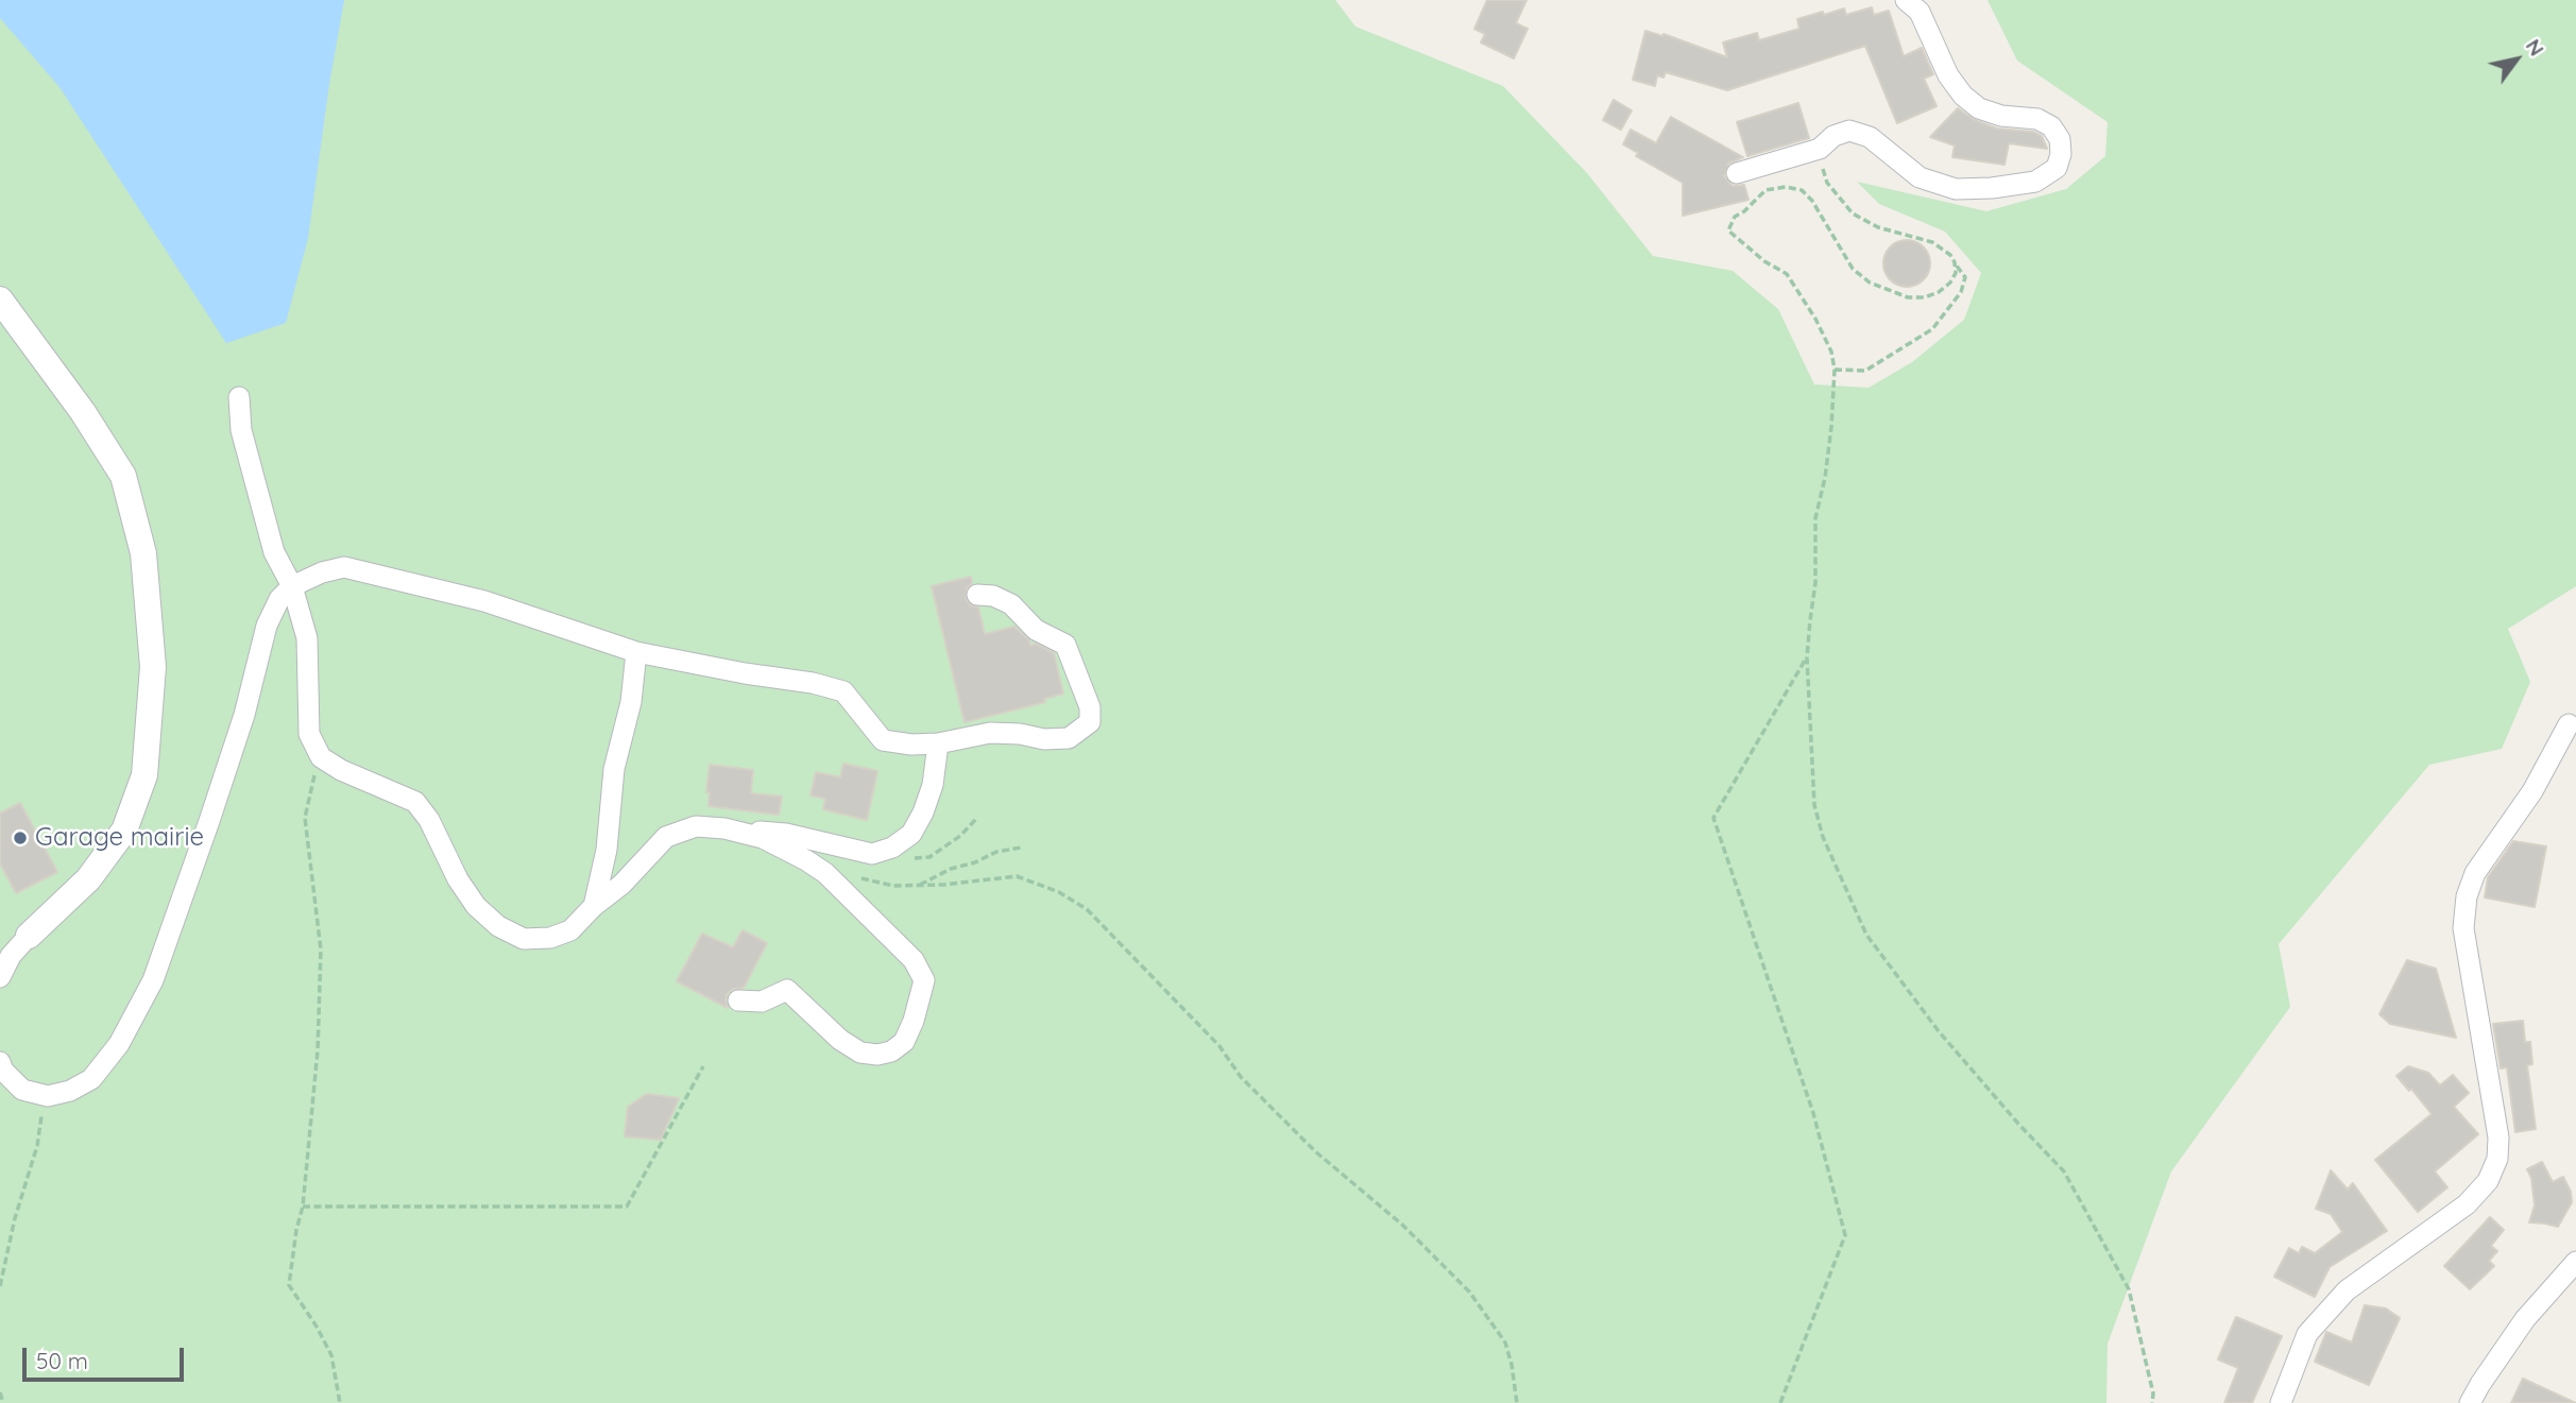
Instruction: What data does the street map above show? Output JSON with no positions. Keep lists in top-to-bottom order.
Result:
{
  "places": ["Garage mairie"],
  "scale_bar": "50 m",
  "north": "top right"
}
